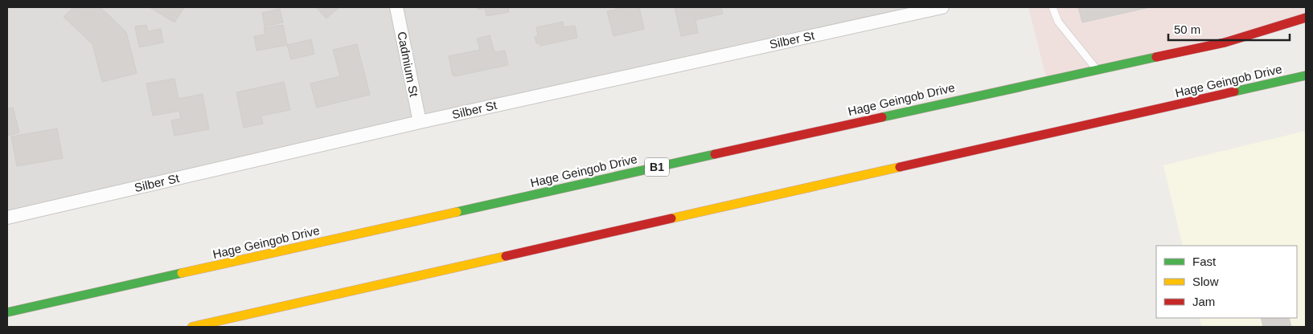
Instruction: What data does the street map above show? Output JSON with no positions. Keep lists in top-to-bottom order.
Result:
{
  "streets": {
    "highway": ["Hage Geingob Drive", "B1"],
    "street": ["Silber St", "Cadmium St"]
  },
  "crossings": [
    ["Silber St", "Cadmium St"]
  ],
  "legend": ["Fast", "Slow", "Jam"],
  "scale_bar": "50 m"
}
